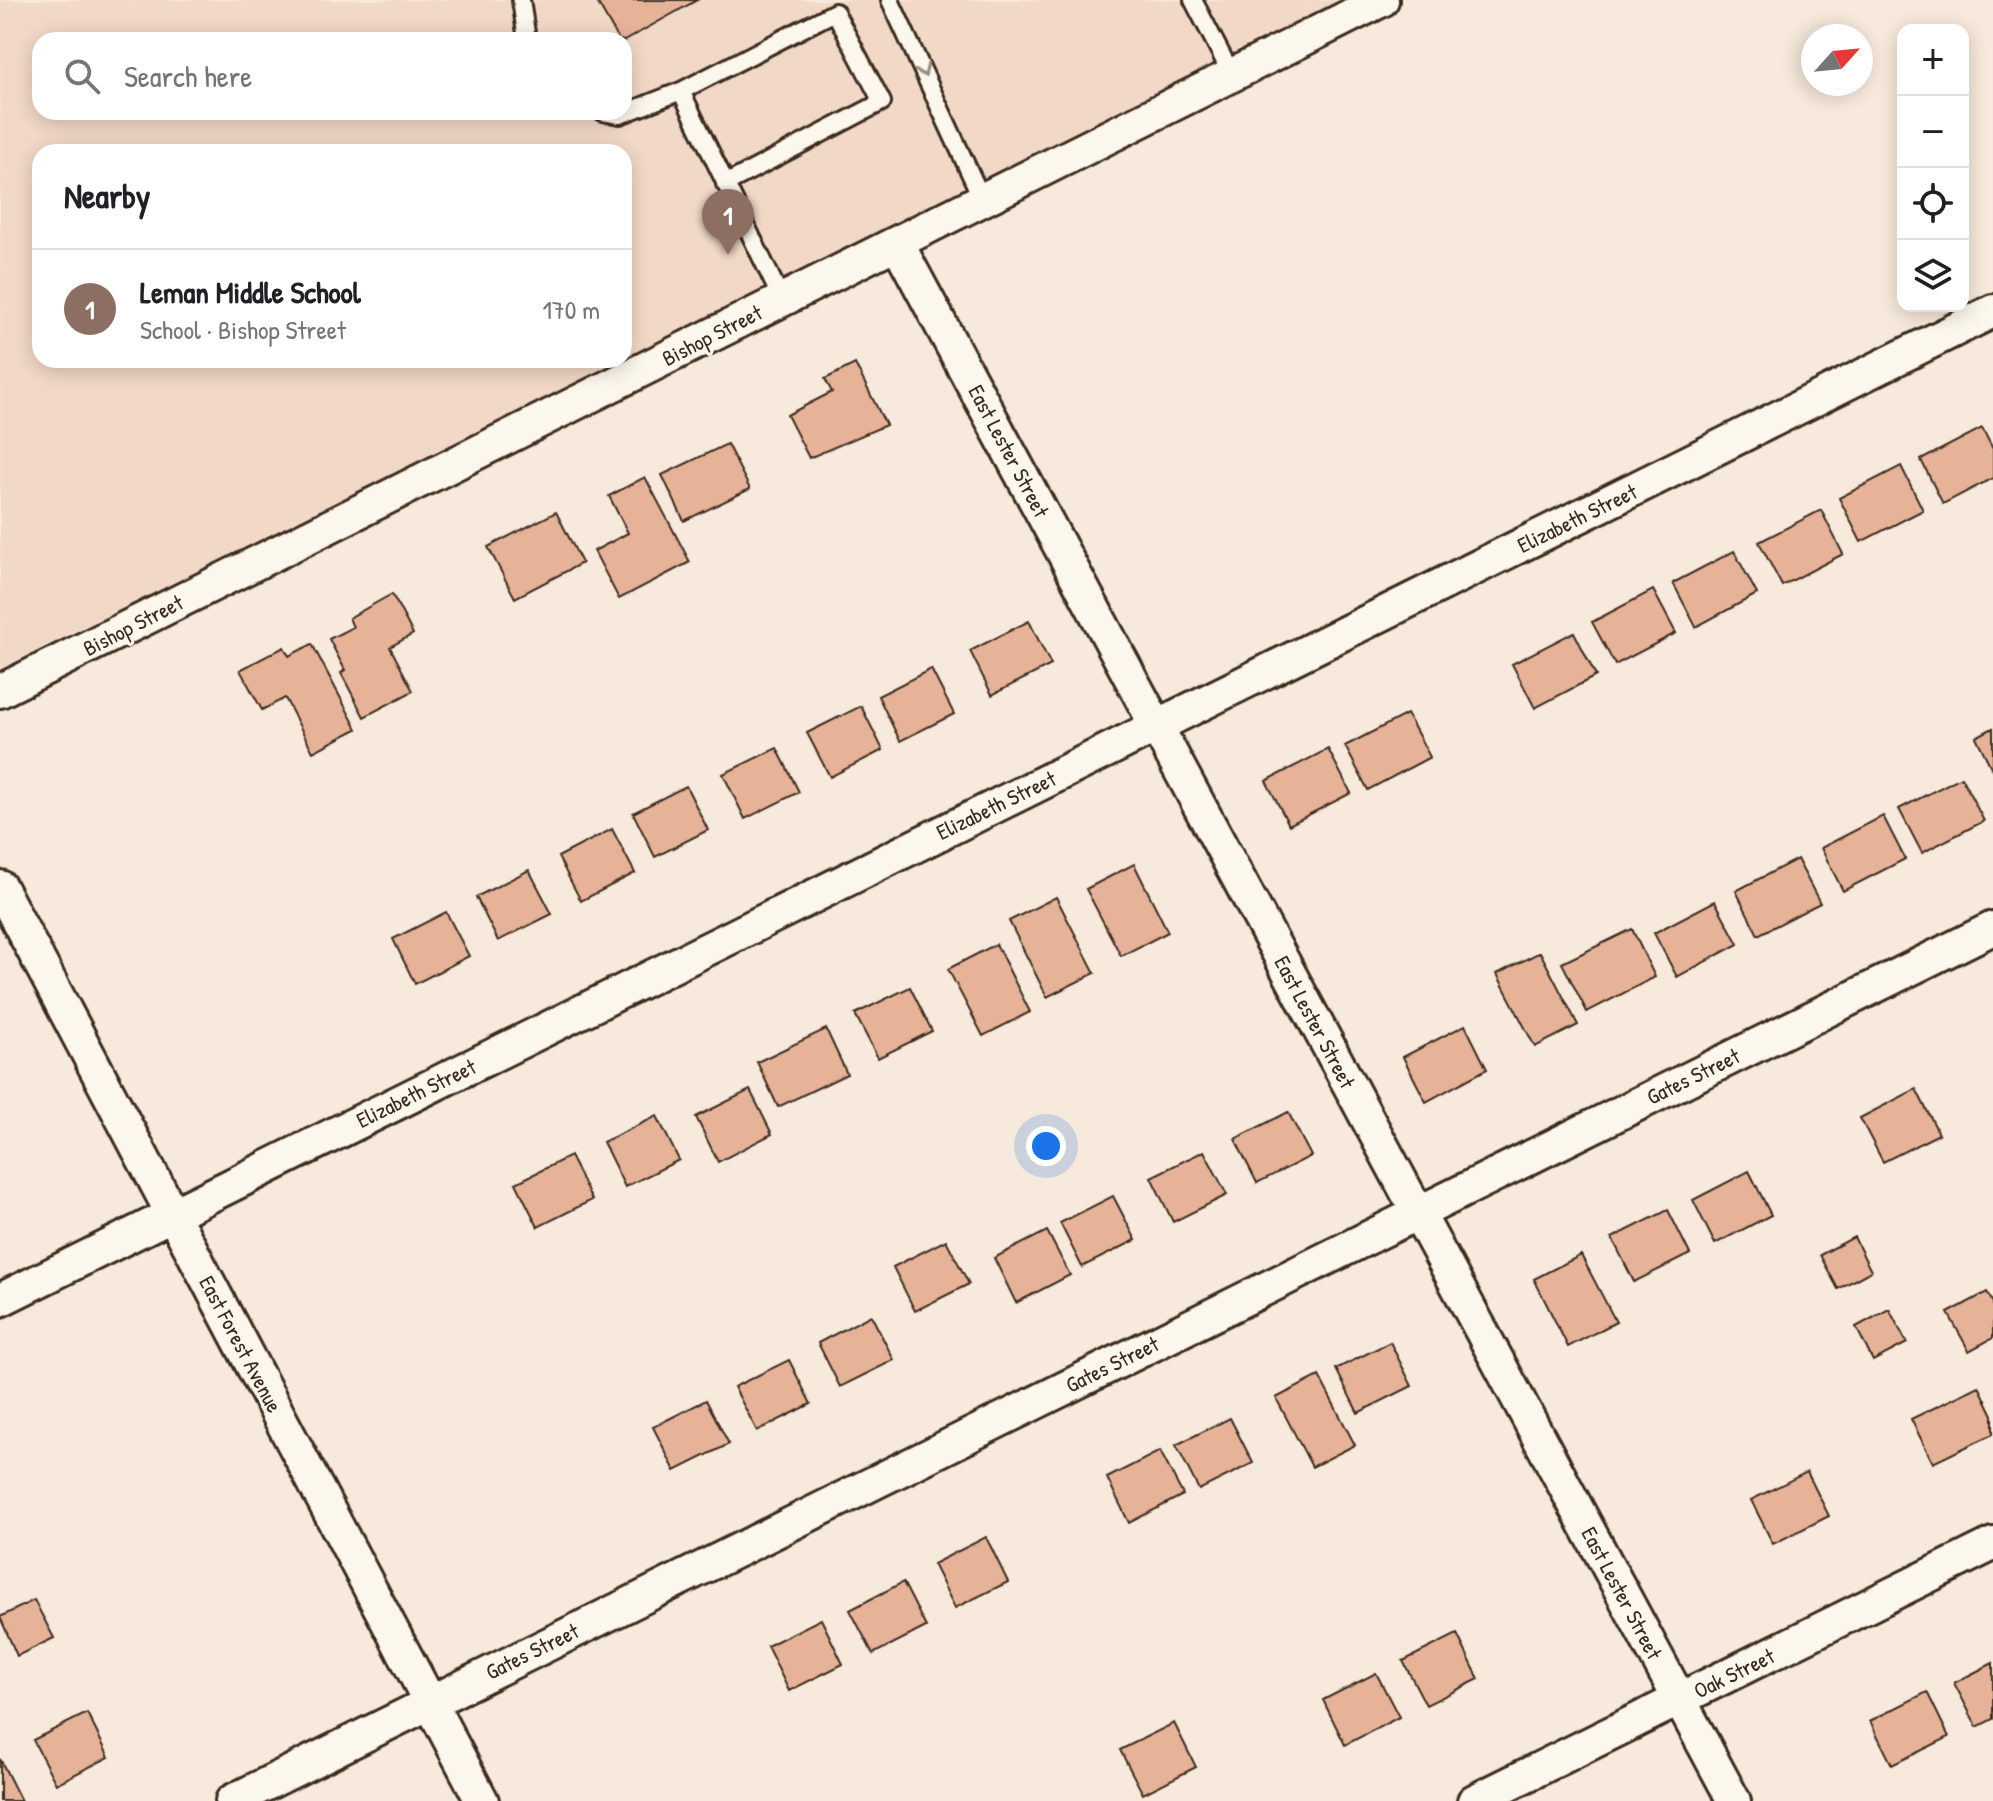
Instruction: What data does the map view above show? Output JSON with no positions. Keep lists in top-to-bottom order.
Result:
{
  "streets": {
    "street": [
      "Bishop Street",
      "East Lester Street",
      "Elizabeth Street",
      "Gates Street",
      "East Forest Avenue",
      "Oak Street"
    ]
  },
  "crossings": [
    ["Bishop Street", "East Lester Street"],
    ["East Lester Street", "Elizabeth Street"],
    ["East Lester Street", "Gates Street"],
    ["East Lester Street", "Oak Street"],
    ["Elizabeth Street", "East Forest Avenue"],
    ["Gates Street", "East Forest Avenue"]
  ],
  "north": "top right",
  "page": {
    "map_buttons": ["+", "−"],
    "search": "Search here",
    "heading": "Nearby",
    "pins": "1",
    "list": [
      {
        "mark": "1",
        "name": "Leman Middle School",
        "note": "School · Bishop Street",
        "value": "170 m"
      }
    ]
  }
}
